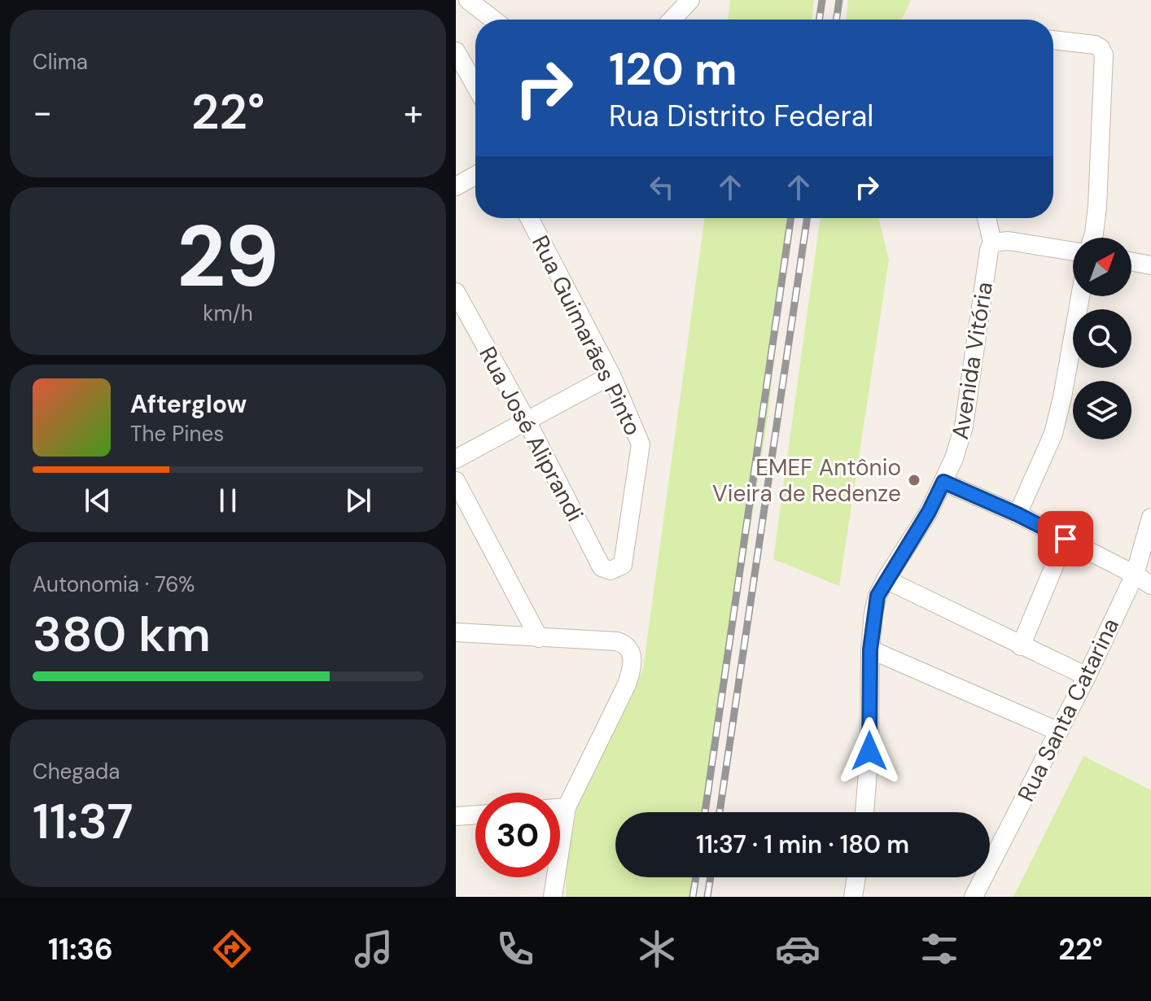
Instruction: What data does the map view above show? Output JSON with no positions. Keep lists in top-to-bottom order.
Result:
{
  "streets": {
    "street": [
      "Rua Guimarães Pinto",
      "Avenida Vitória",
      "Rua José Aliprandi",
      "Rua Santa Catarina"
    ]
  },
  "crossings": [
    ["Rua Guimarães Pinto", "Rua José Aliprandi"]
  ],
  "places": ["EMEF Antônio Vieira de Redenze"],
  "north": "top right",
  "page": {
    "tile": [
      "Clima",
      ["29", "km/h"],
      ["Autonomia · 76%", "380 km"],
      ["Chegada", "11:37"]
    ],
    "turn": ["120 m", "Rua Distrito Federal"],
    "heat": ["−", "22°", "+"],
    "song": ["Afterglow", "The Pines"],
    "limit": "30",
    "trip": "11:37 · 1 min · 180 m",
    "tabs": ["11:36", "22°"]
  }
}
